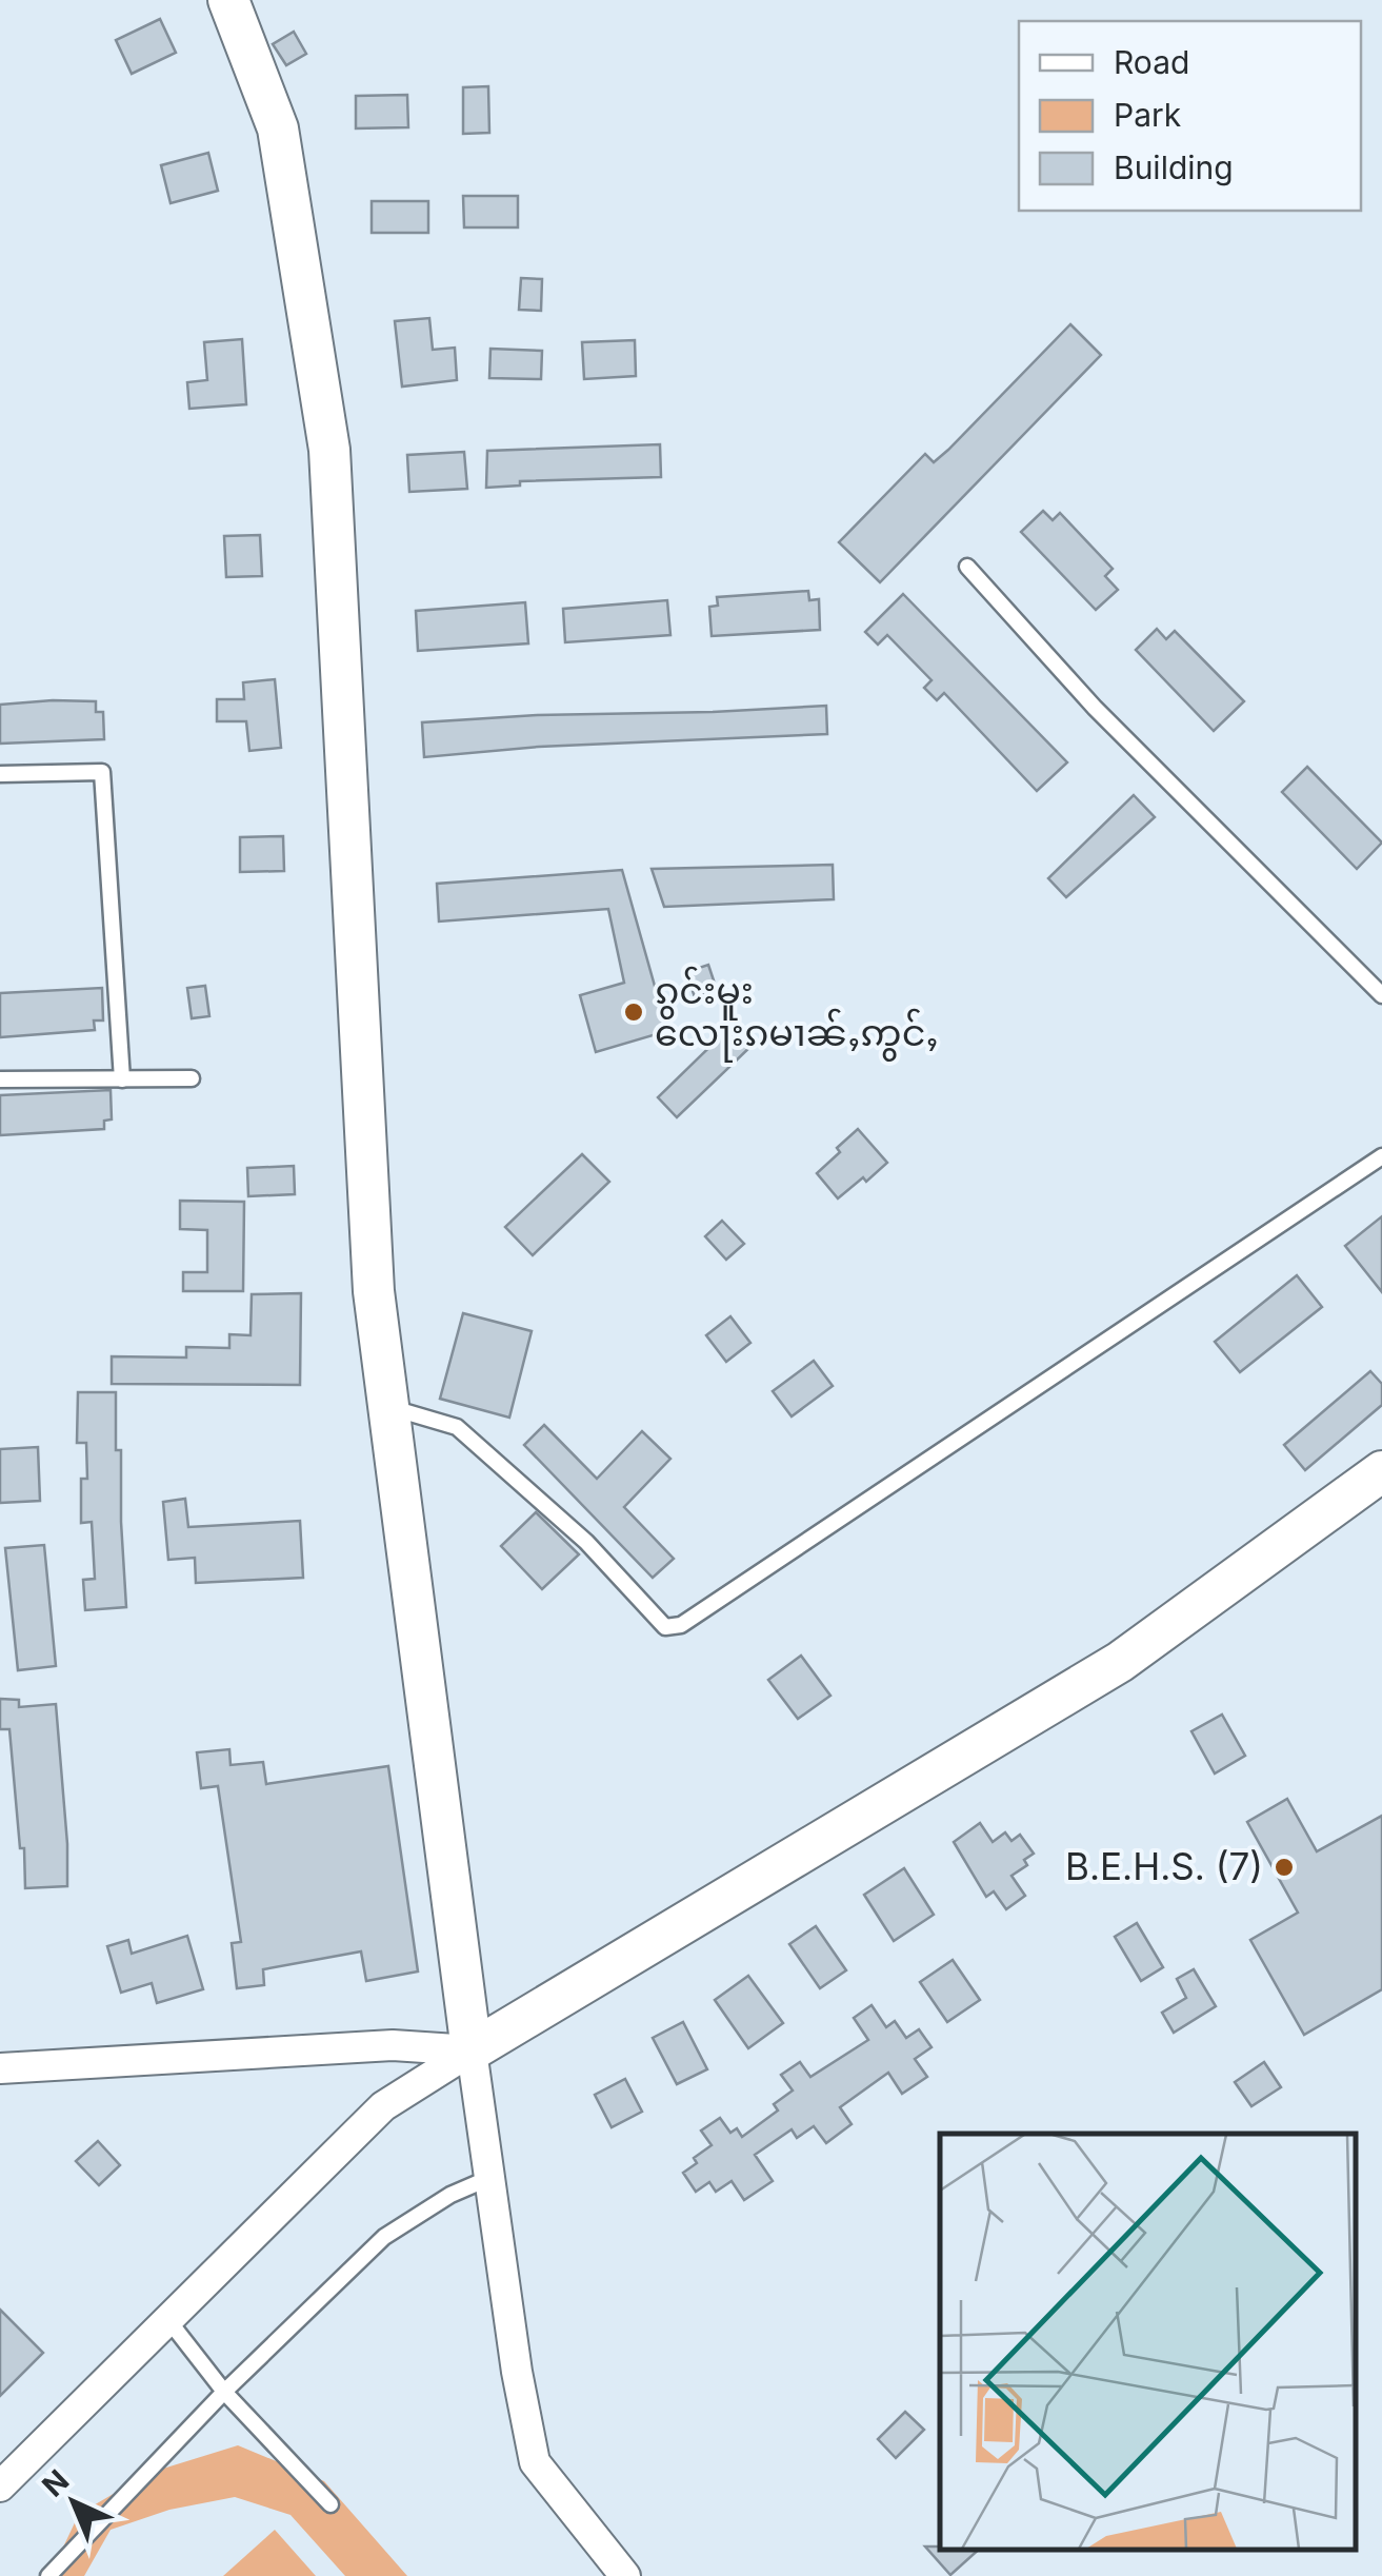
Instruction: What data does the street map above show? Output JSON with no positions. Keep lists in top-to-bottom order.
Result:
{
  "places": ["ၵွင်းမူး လေႃးၵမၢၼ်ႇဢွင်ႇ", "B.E.H.S. (7)"],
  "legend": ["Road", "Park", "Building"],
  "north": "top left"
}
